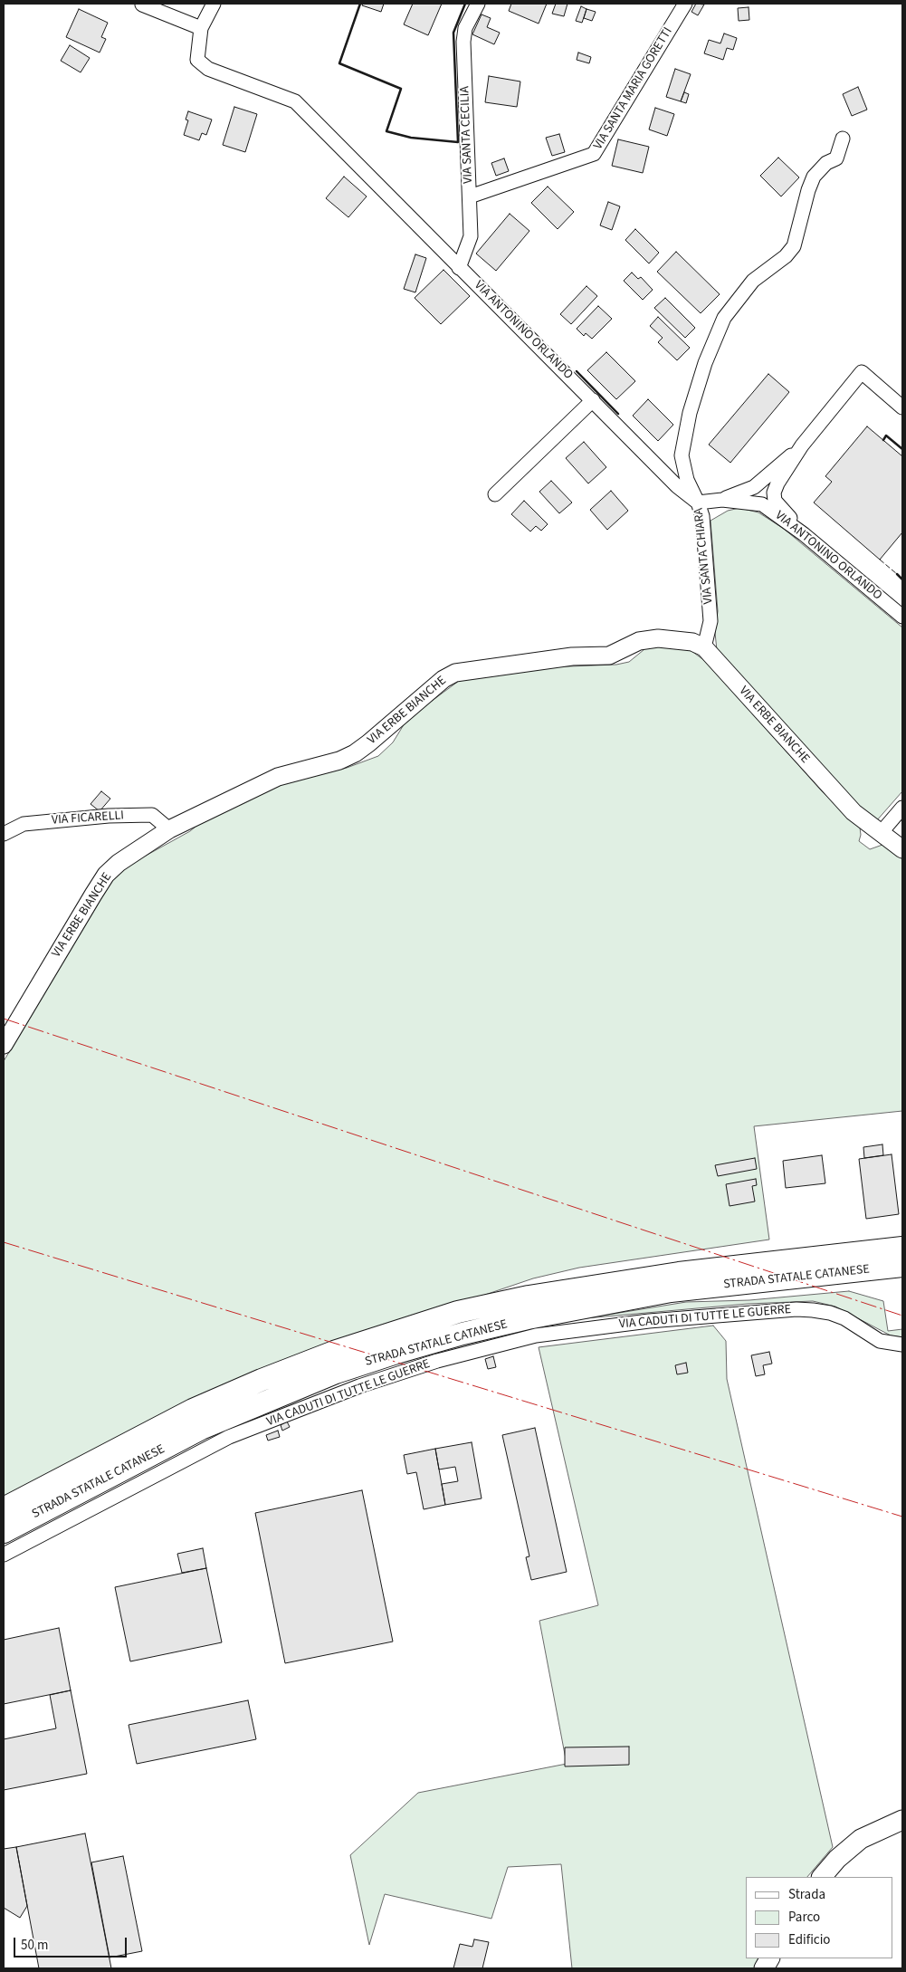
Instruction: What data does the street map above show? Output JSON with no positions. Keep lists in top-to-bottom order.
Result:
{
  "streets": {
    "main road": ["STRADA STATALE CATANESE"],
    "street": [
      "VIA SANTA MARIA GORETTI",
      "VIA SANTA CECILIA",
      "VIA ANTONINO ORLANDO",
      "VIA SANTA CHIARA",
      "VIA ERBE BIANCHE",
      "VIA FICARELLI",
      "VIA CADUTI DI TUTTE LE GUERRE"
    ]
  },
  "crossings": [
    ["VIA SANTA MARIA GORETTI", "VIA SANTA CECILIA"],
    ["VIA SANTA CECILIA", "VIA ANTONINO ORLANDO"],
    ["VIA ANTONINO ORLANDO", "VIA SANTA CHIARA"],
    ["VIA SANTA CHIARA", "VIA ERBE BIANCHE"],
    ["VIA ERBE BIANCHE", "VIA FICARELLI"]
  ],
  "legend": ["Strada", "Parco", "Edificio"],
  "scale_bar": "50 m"
}
